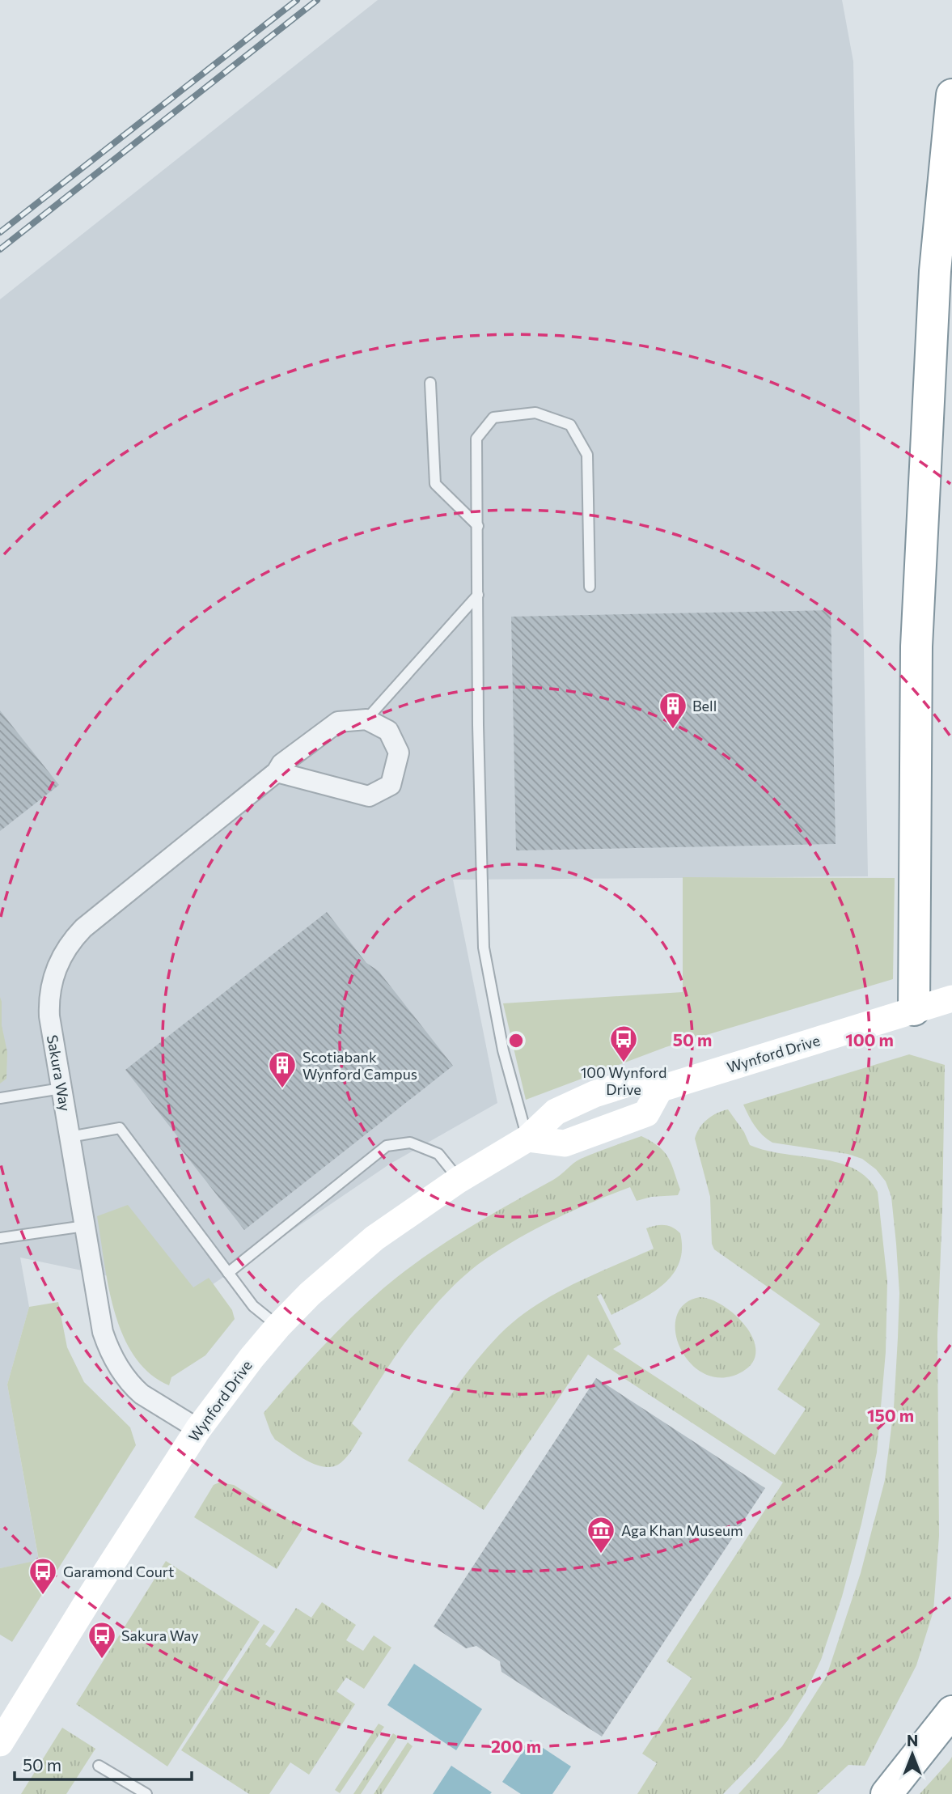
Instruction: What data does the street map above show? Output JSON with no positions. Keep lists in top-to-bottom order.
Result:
{
  "streets": {
    "street": ["Wynford Drive", "Sakura Way"]
  },
  "crossings": [
    ["Wynford Drive", "Sakura Way"]
  ],
  "places": {
    "building": ["Bell", "Scotiabank Wynford Campus"],
    "bus stop": ["100 Wynford Drive", "Garamond Court", "Sakura Way"],
    "museum": ["Aga Khan Museum"]
  },
  "scale_bar": "50 m",
  "north": "top",
  "rings": [
    "50 m",
    "100 m",
    "150 m",
    "200 m"
  ]
}
